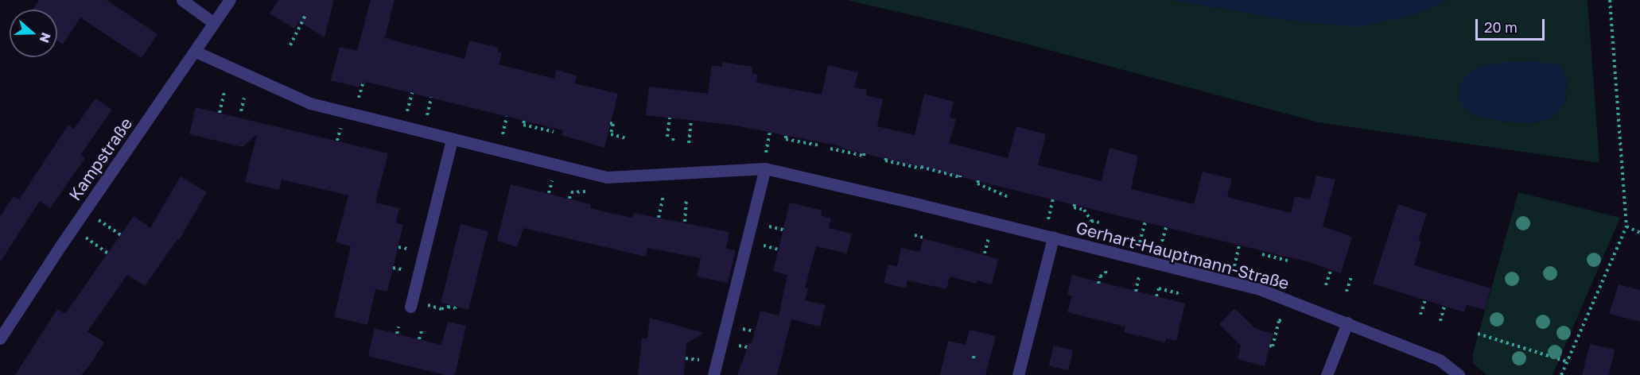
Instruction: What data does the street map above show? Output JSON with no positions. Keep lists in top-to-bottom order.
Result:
{
  "streets": {
    "street": ["Kampstraße", "Gerhart-Hauptmann-Straße"]
  },
  "crossings": [
    ["Kampstraße", "Gerhart-Hauptmann-Straße"]
  ],
  "scale_bar": "20 m",
  "north": "right"
}
